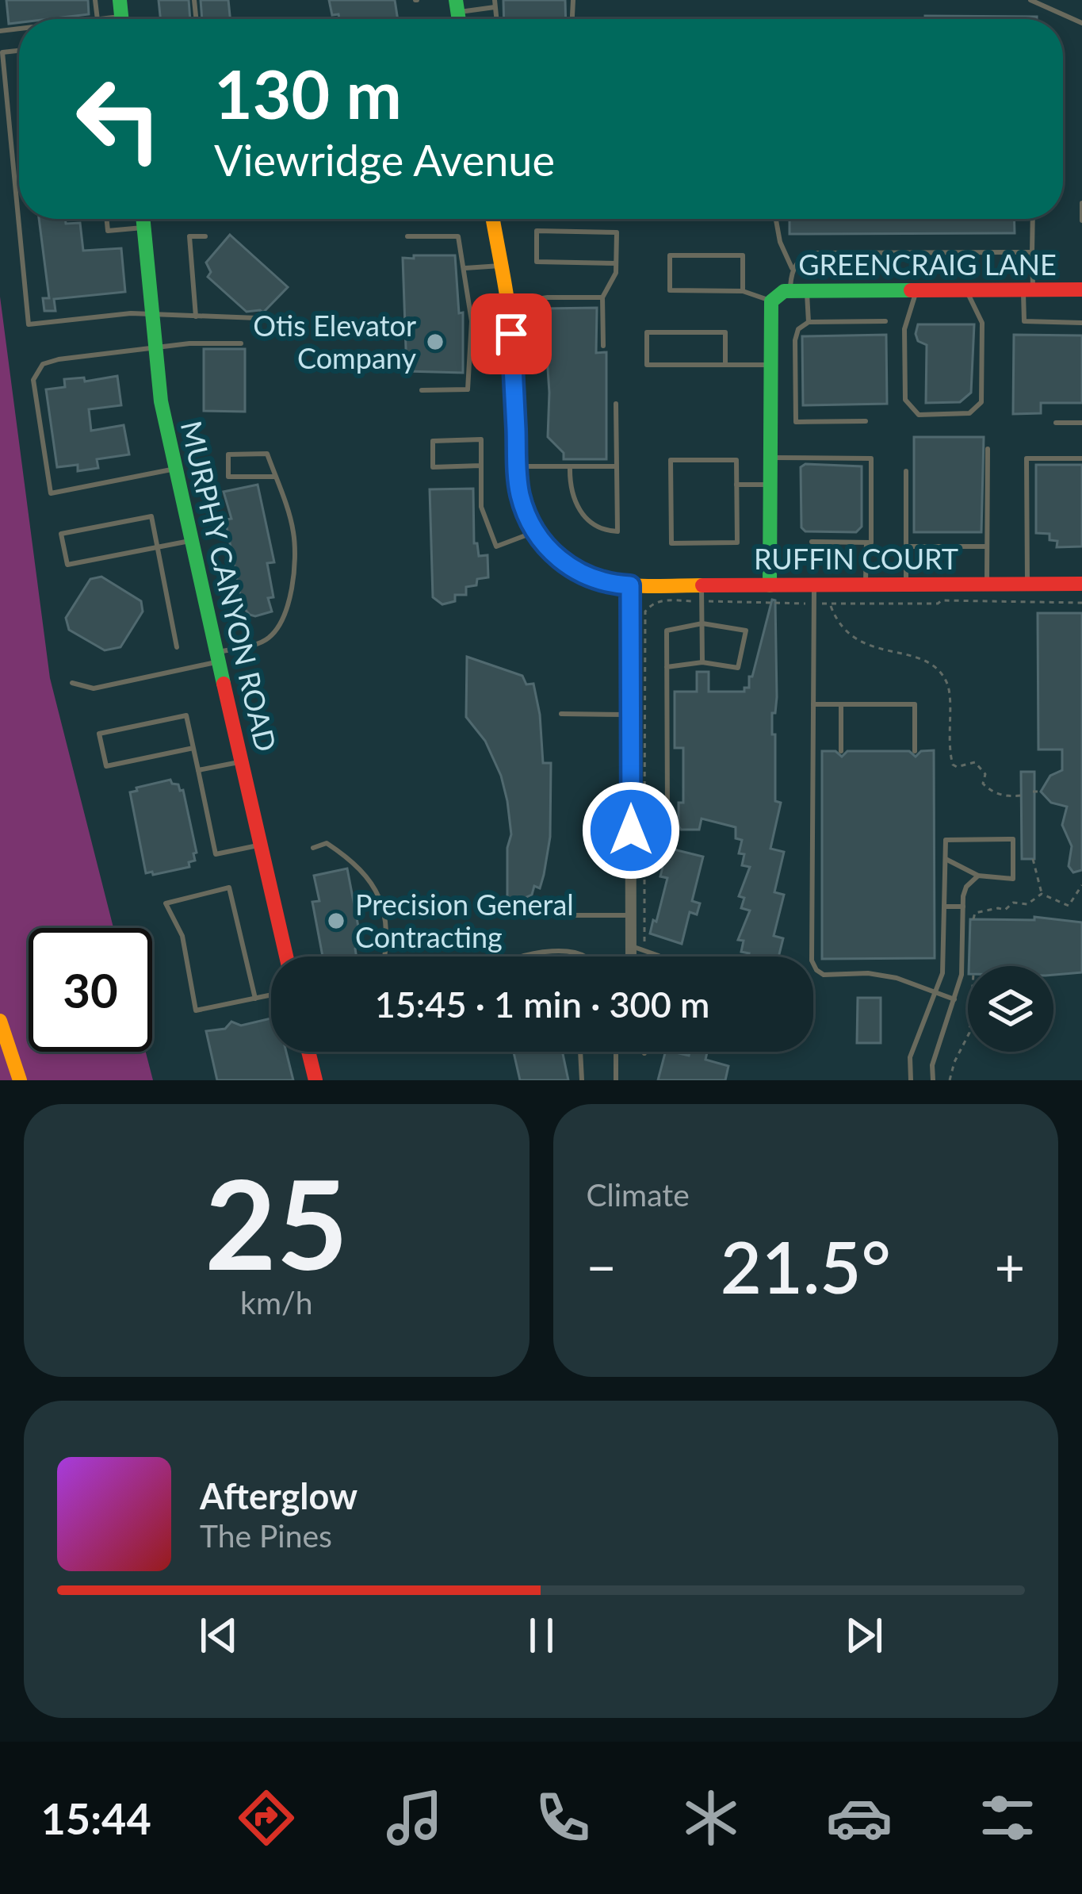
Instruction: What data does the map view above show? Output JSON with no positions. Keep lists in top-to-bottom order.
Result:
{
  "streets": {
    "main road": ["GREENCRAIG LANE", "RUFFIN COURT", "MURPHY CANYON ROAD"]
  },
  "places": ["Otis Elevator Company", "Precision General Contracting"],
  "page": {
    "turn": ["130 m", "Viewridge Avenue"],
    "limit": "30",
    "trip": "15:45 · 1 min · 300 m",
    "tile": [
      ["25", "km/h"],
      "Climate"
    ],
    "heat": ["−", "21.5°", "+"],
    "song": ["Afterglow", "The Pines"],
    "tabs": "15:44"
  }
}
